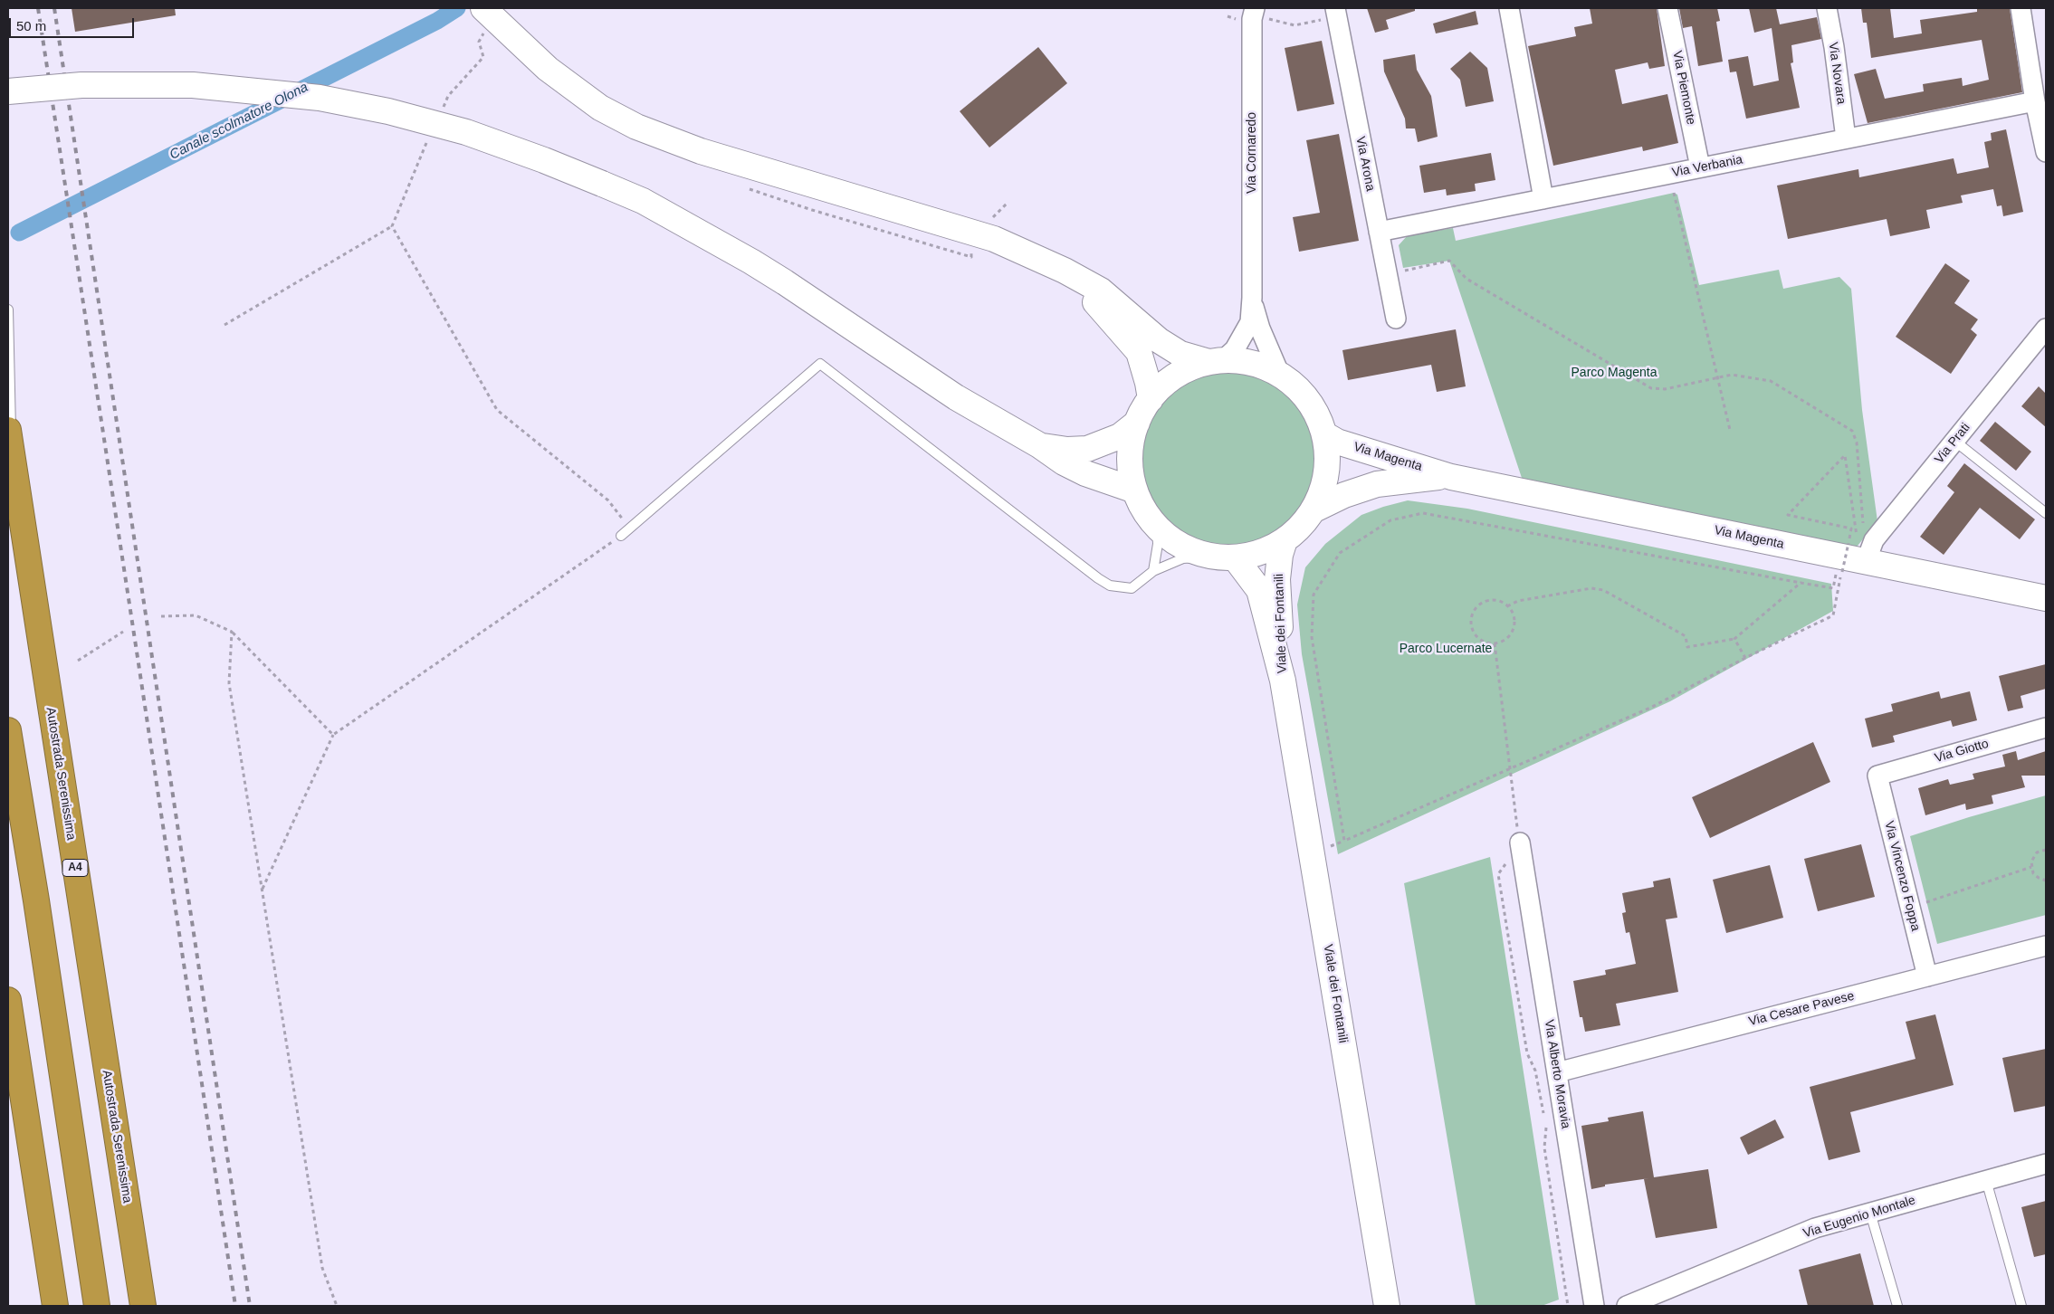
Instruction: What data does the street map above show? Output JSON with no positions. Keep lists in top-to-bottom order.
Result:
{
  "streets": {
    "highway": ["Autostrada Serenissima", "A4"],
    "main road": ["Via Magenta", "Viale dei Fontanili"],
    "street": [
      "Via Novara",
      "Via Piemonte",
      "Via Cornaredo",
      "Via Arona",
      "Via Verbania",
      "Via Prati",
      "Via Giotto",
      "Via Vincenzo Foppa",
      "Via Cesare Pavese",
      "Via Alberto Moravia",
      "Via Eugenio Montale"
    ]
  },
  "crossings": [
    ["Via Novara", "Via Verbania"],
    ["Via Piemonte", "Via Verbania"],
    ["Via Arona", "Via Verbania"],
    ["Via Prati", "Via Magenta"],
    ["Via Giotto", "Via Vincenzo Foppa"],
    ["Via Vincenzo Foppa", "Via Cesare Pavese"],
    ["Via Cesare Pavese", "Via Alberto Moravia"]
  ],
  "water": ["Canale scolmatore Olona"],
  "parks": ["Parco Magenta", "Parco Lucernate"],
  "scale_bar": "50 m"
}
